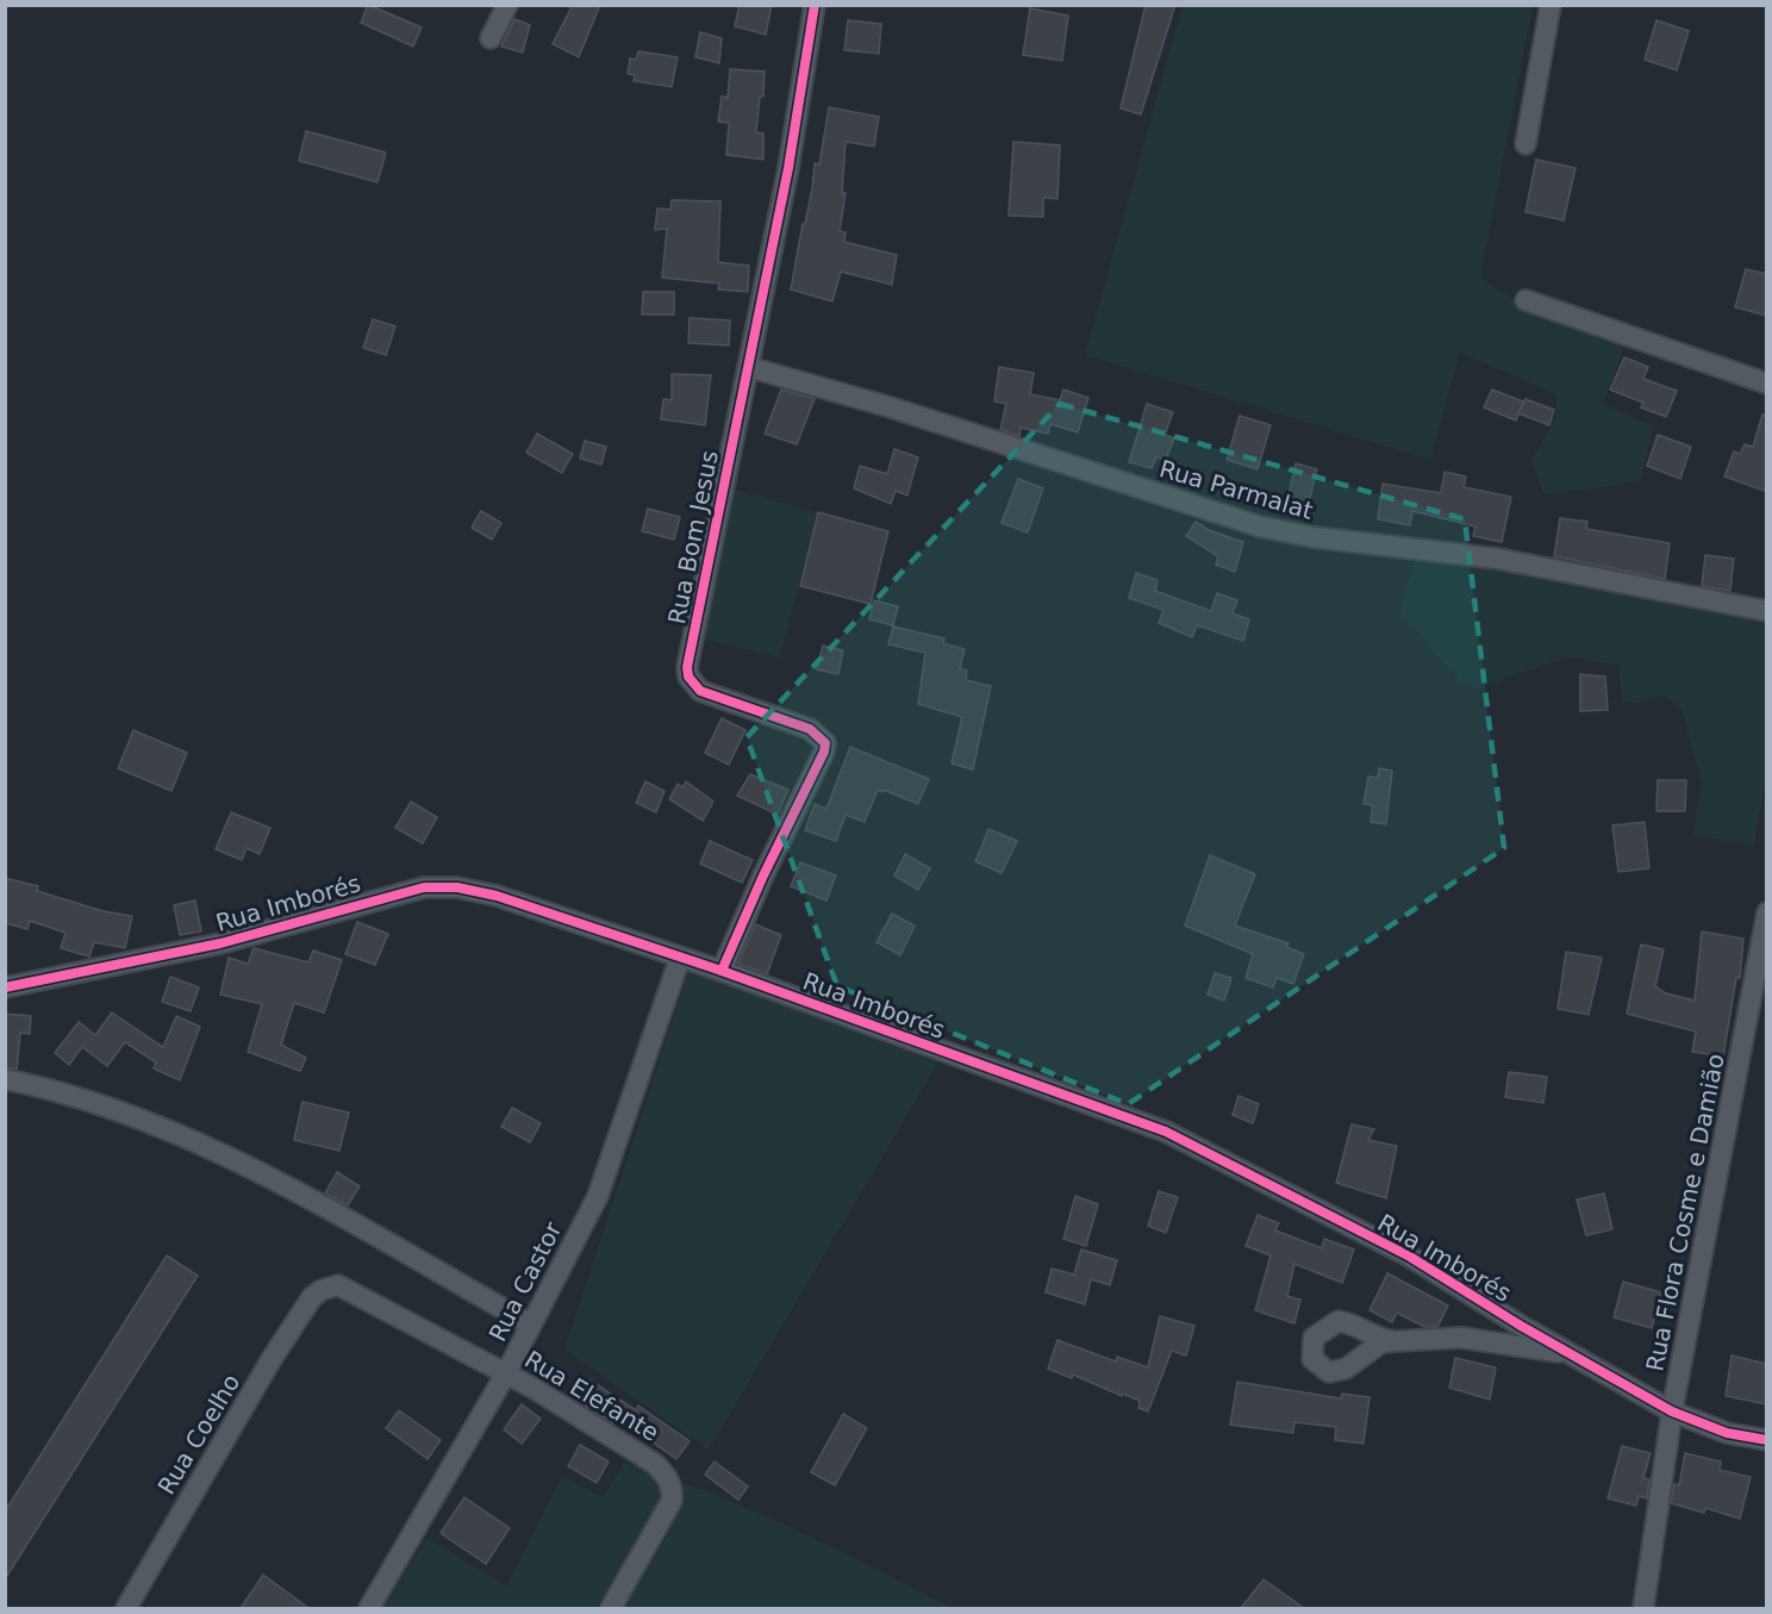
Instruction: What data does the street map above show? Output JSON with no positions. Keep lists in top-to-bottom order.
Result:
{
  "streets": {
    "street": [
      "Rua Parmalat",
      "Rua Bom Jesus",
      "Rua Imborés",
      "Rua Flora Cosme e Damião",
      "Rua Castor",
      "Rua Elefante",
      "Rua Coelho"
    ]
  },
  "crossings": [
    ["Rua Parmalat", "Rua Bom Jesus"],
    ["Rua Bom Jesus", "Rua Imborés"],
    ["Rua Imborés", "Rua Flora Cosme e Damião"],
    ["Rua Imborés", "Rua Castor"],
    ["Rua Castor", "Rua Elefante"],
    ["Rua Elefante", "Rua Coelho"]
  ]
}
